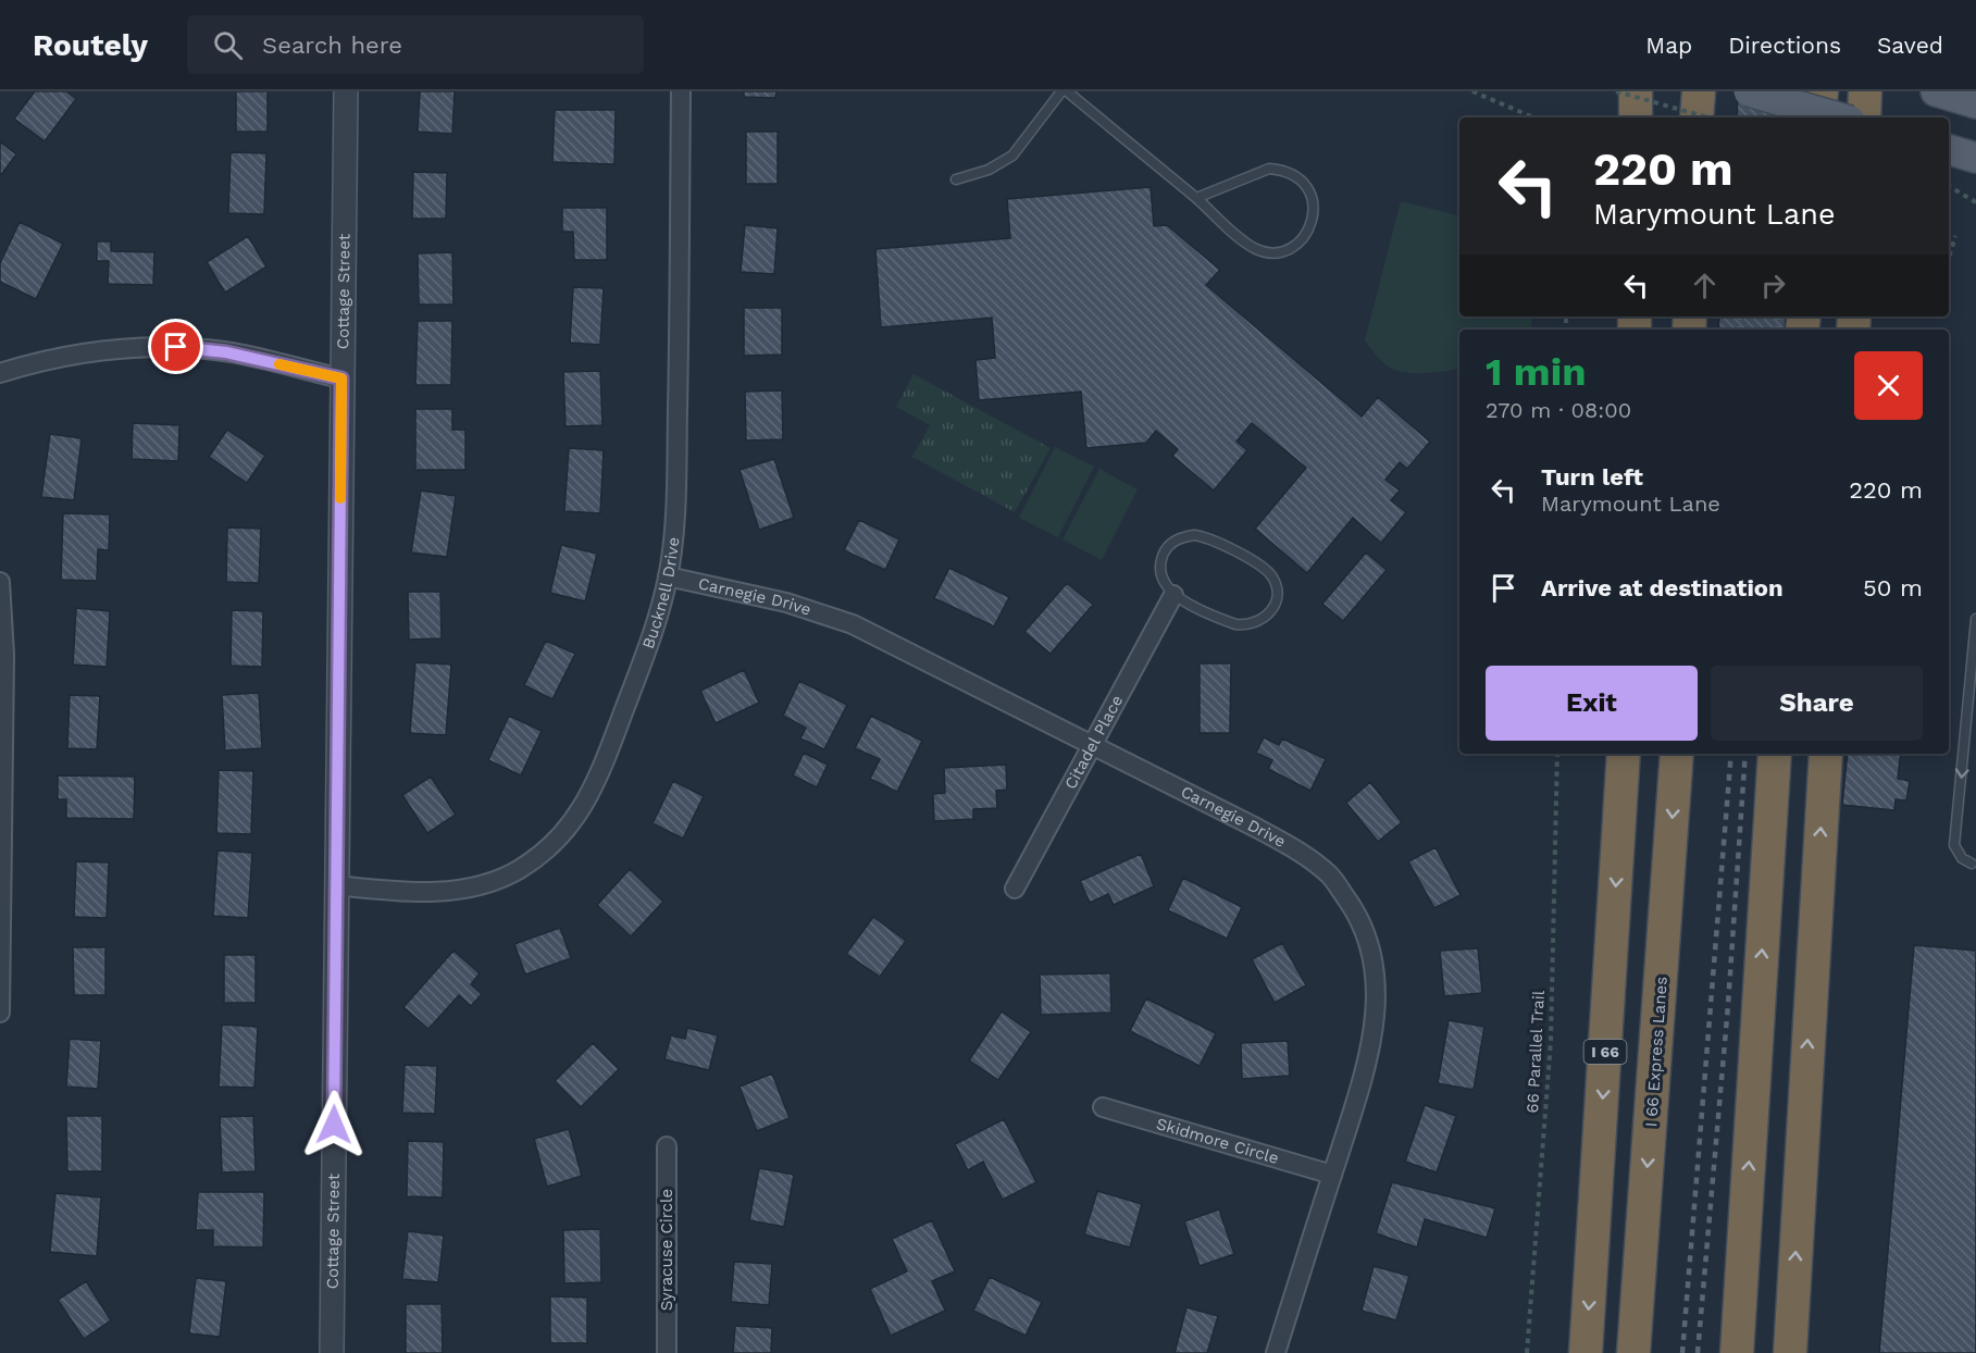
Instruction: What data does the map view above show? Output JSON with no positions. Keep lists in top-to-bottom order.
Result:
{
  "streets": {
    "highway": ["I 66", "I 66 Express Lanes"],
    "street": [
      "Cottage Street",
      "Bucknell Drive",
      "Carnegie Drive",
      "Citadel Place",
      "Skidmore Circle",
      "Syracuse Circle"
    ],
    "path": ["66 Parallel Trail"]
  },
  "crossings": [
    ["Cottage Street", "Bucknell Drive"],
    ["Bucknell Drive", "Carnegie Drive"],
    ["Carnegie Drive", "Citadel Place"],
    ["Carnegie Drive", "Skidmore Circle"]
  ],
  "page": {
    "header": "Routely",
    "search": "Search here",
    "nav": ["Map", "Directions", "Saved"],
    "turn": ["220 m", "Marymount Lane"],
    "heading": ["1 min", "270 m · 08:00"],
    "list": [
      {
        "name": "Turn left",
        "note": "Marymount Lane",
        "value": "220 m"
      },
      {
        "name": "Arrive at destination",
        "value": "50 m"
      }
    ],
    "buttons": ["Exit", "Share"]
  }
}
